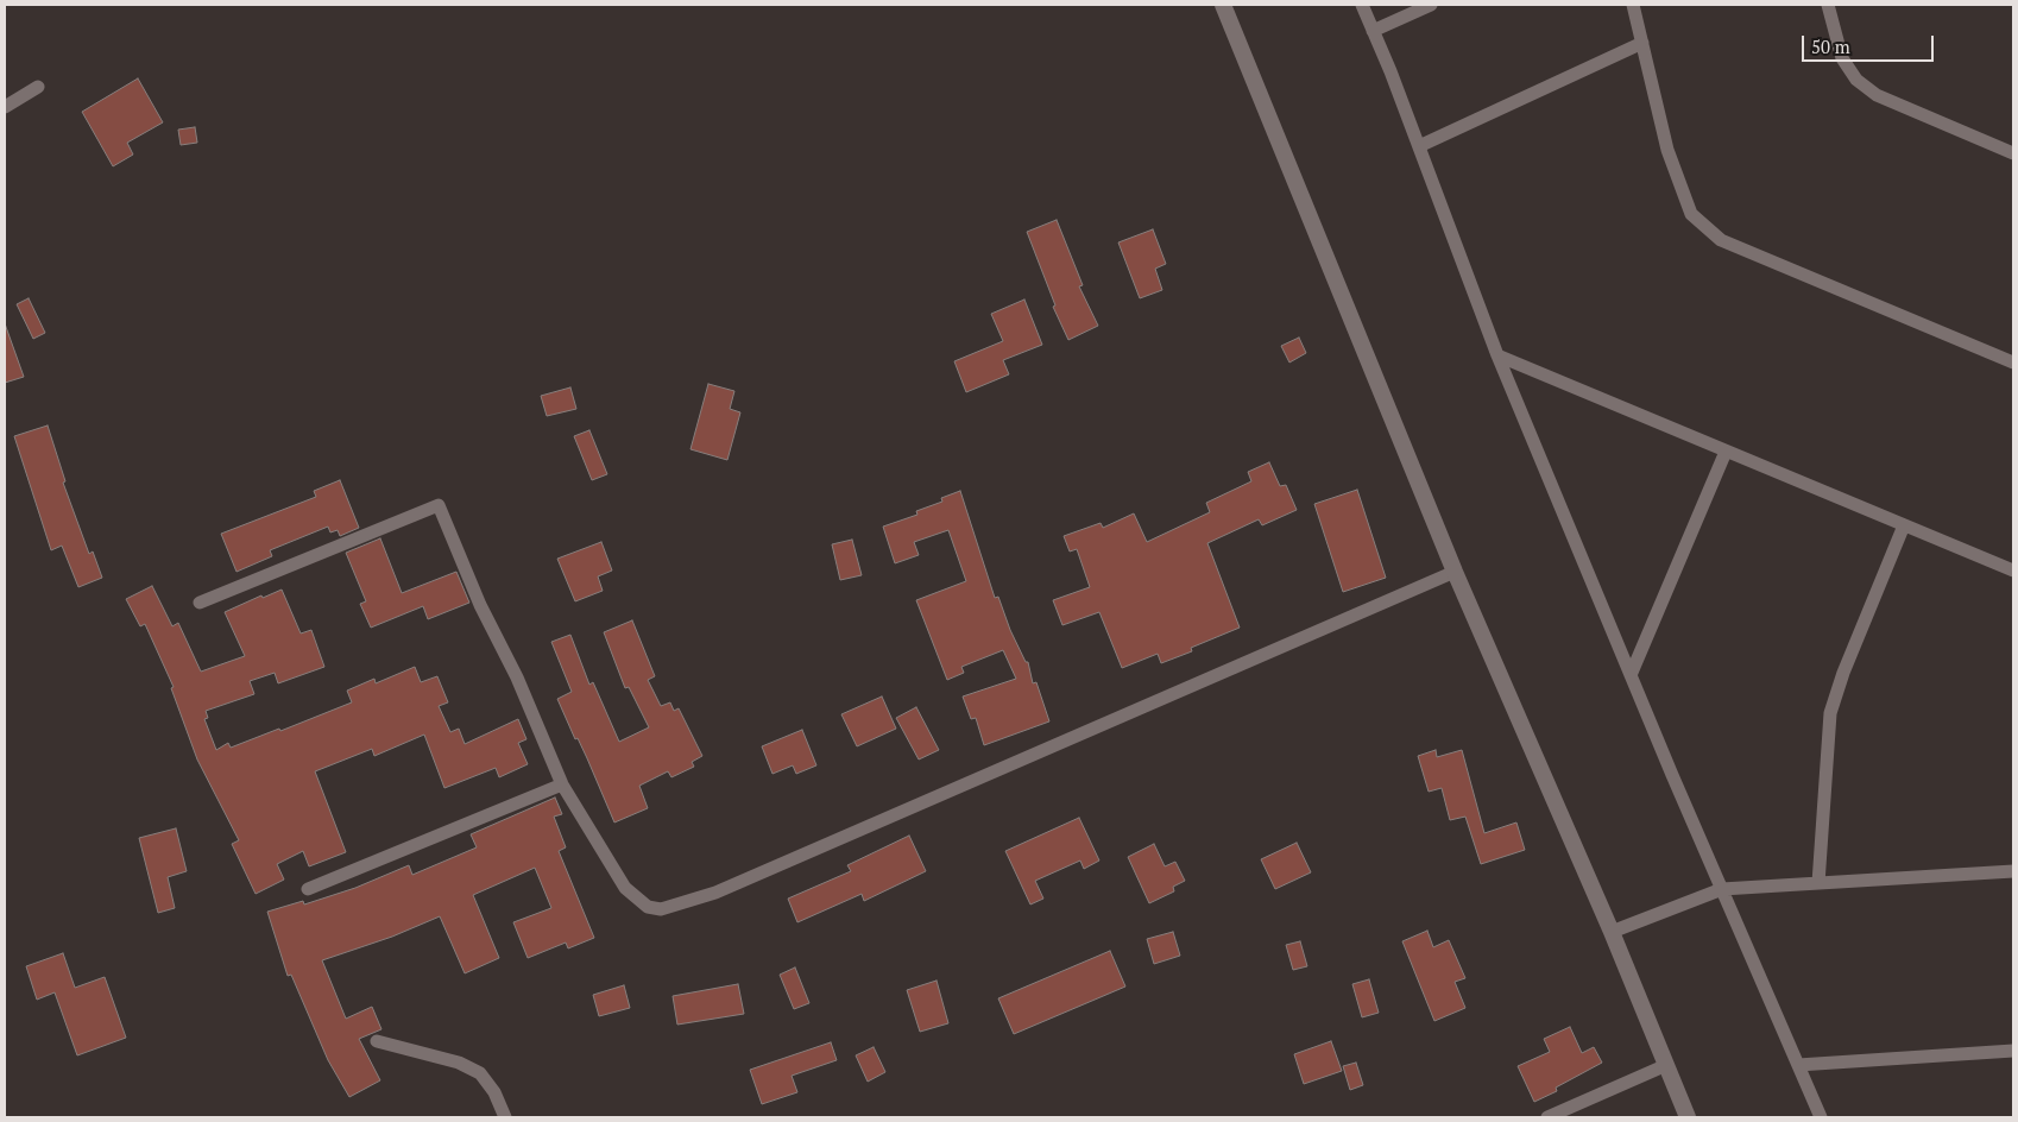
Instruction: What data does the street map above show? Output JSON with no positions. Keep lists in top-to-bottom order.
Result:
{
  "scale_bar": "50 m"
}
